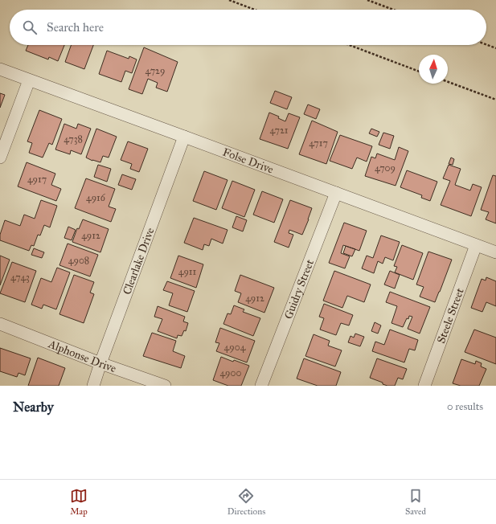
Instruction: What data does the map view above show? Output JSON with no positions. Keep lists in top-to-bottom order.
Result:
{
  "streets": {
    "street": [
      "Folse Drive",
      "Clearlake Drive",
      "Guidry Street",
      "Steele Street",
      "Alphonse Drive"
    ]
  },
  "crossings": [
    ["Folse Drive", "Clearlake Drive"],
    ["Folse Drive", "Guidry Street"],
    ["Folse Drive", "Steele Street"],
    ["Clearlake Drive", "Alphonse Drive"]
  ],
  "house_numbers": [
    "4729",
    "4721",
    "4738",
    "4717",
    "4709",
    "4917",
    "4916",
    "4912",
    "4908",
    "4911",
    "4743",
    "4912",
    "4904",
    "4900"
  ],
  "north": "top",
  "page": {
    "search": "Search here",
    "heading": ["Nearby", "0 results"],
    "nav": ["Map", "Directions", "Saved"]
  }
}
